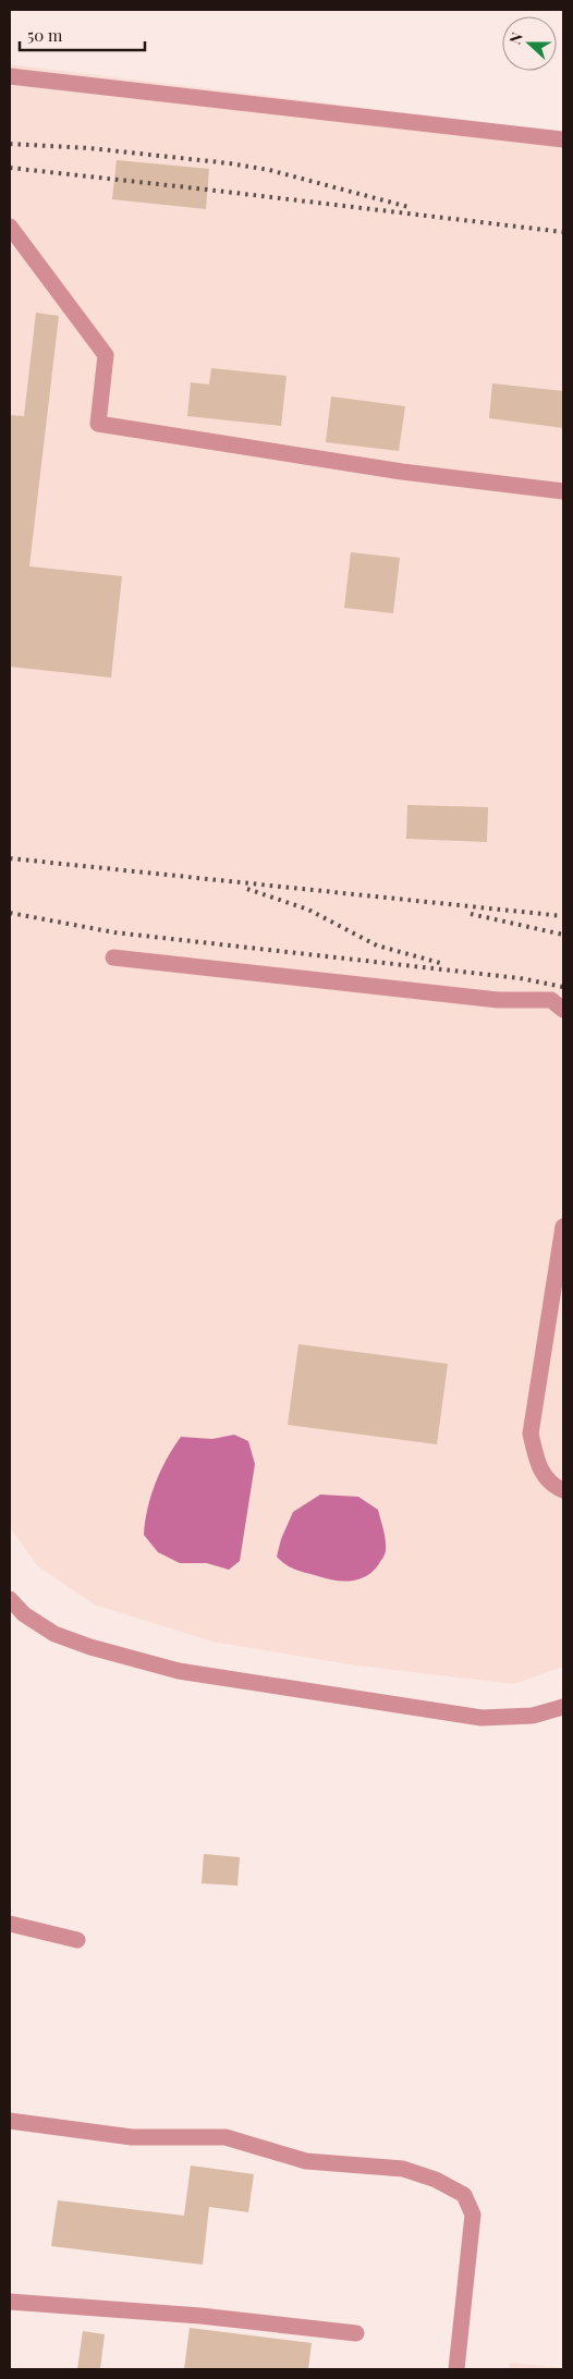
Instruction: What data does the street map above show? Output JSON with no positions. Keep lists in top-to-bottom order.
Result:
{
  "scale_bar": "50 m",
  "north": "left"
}
